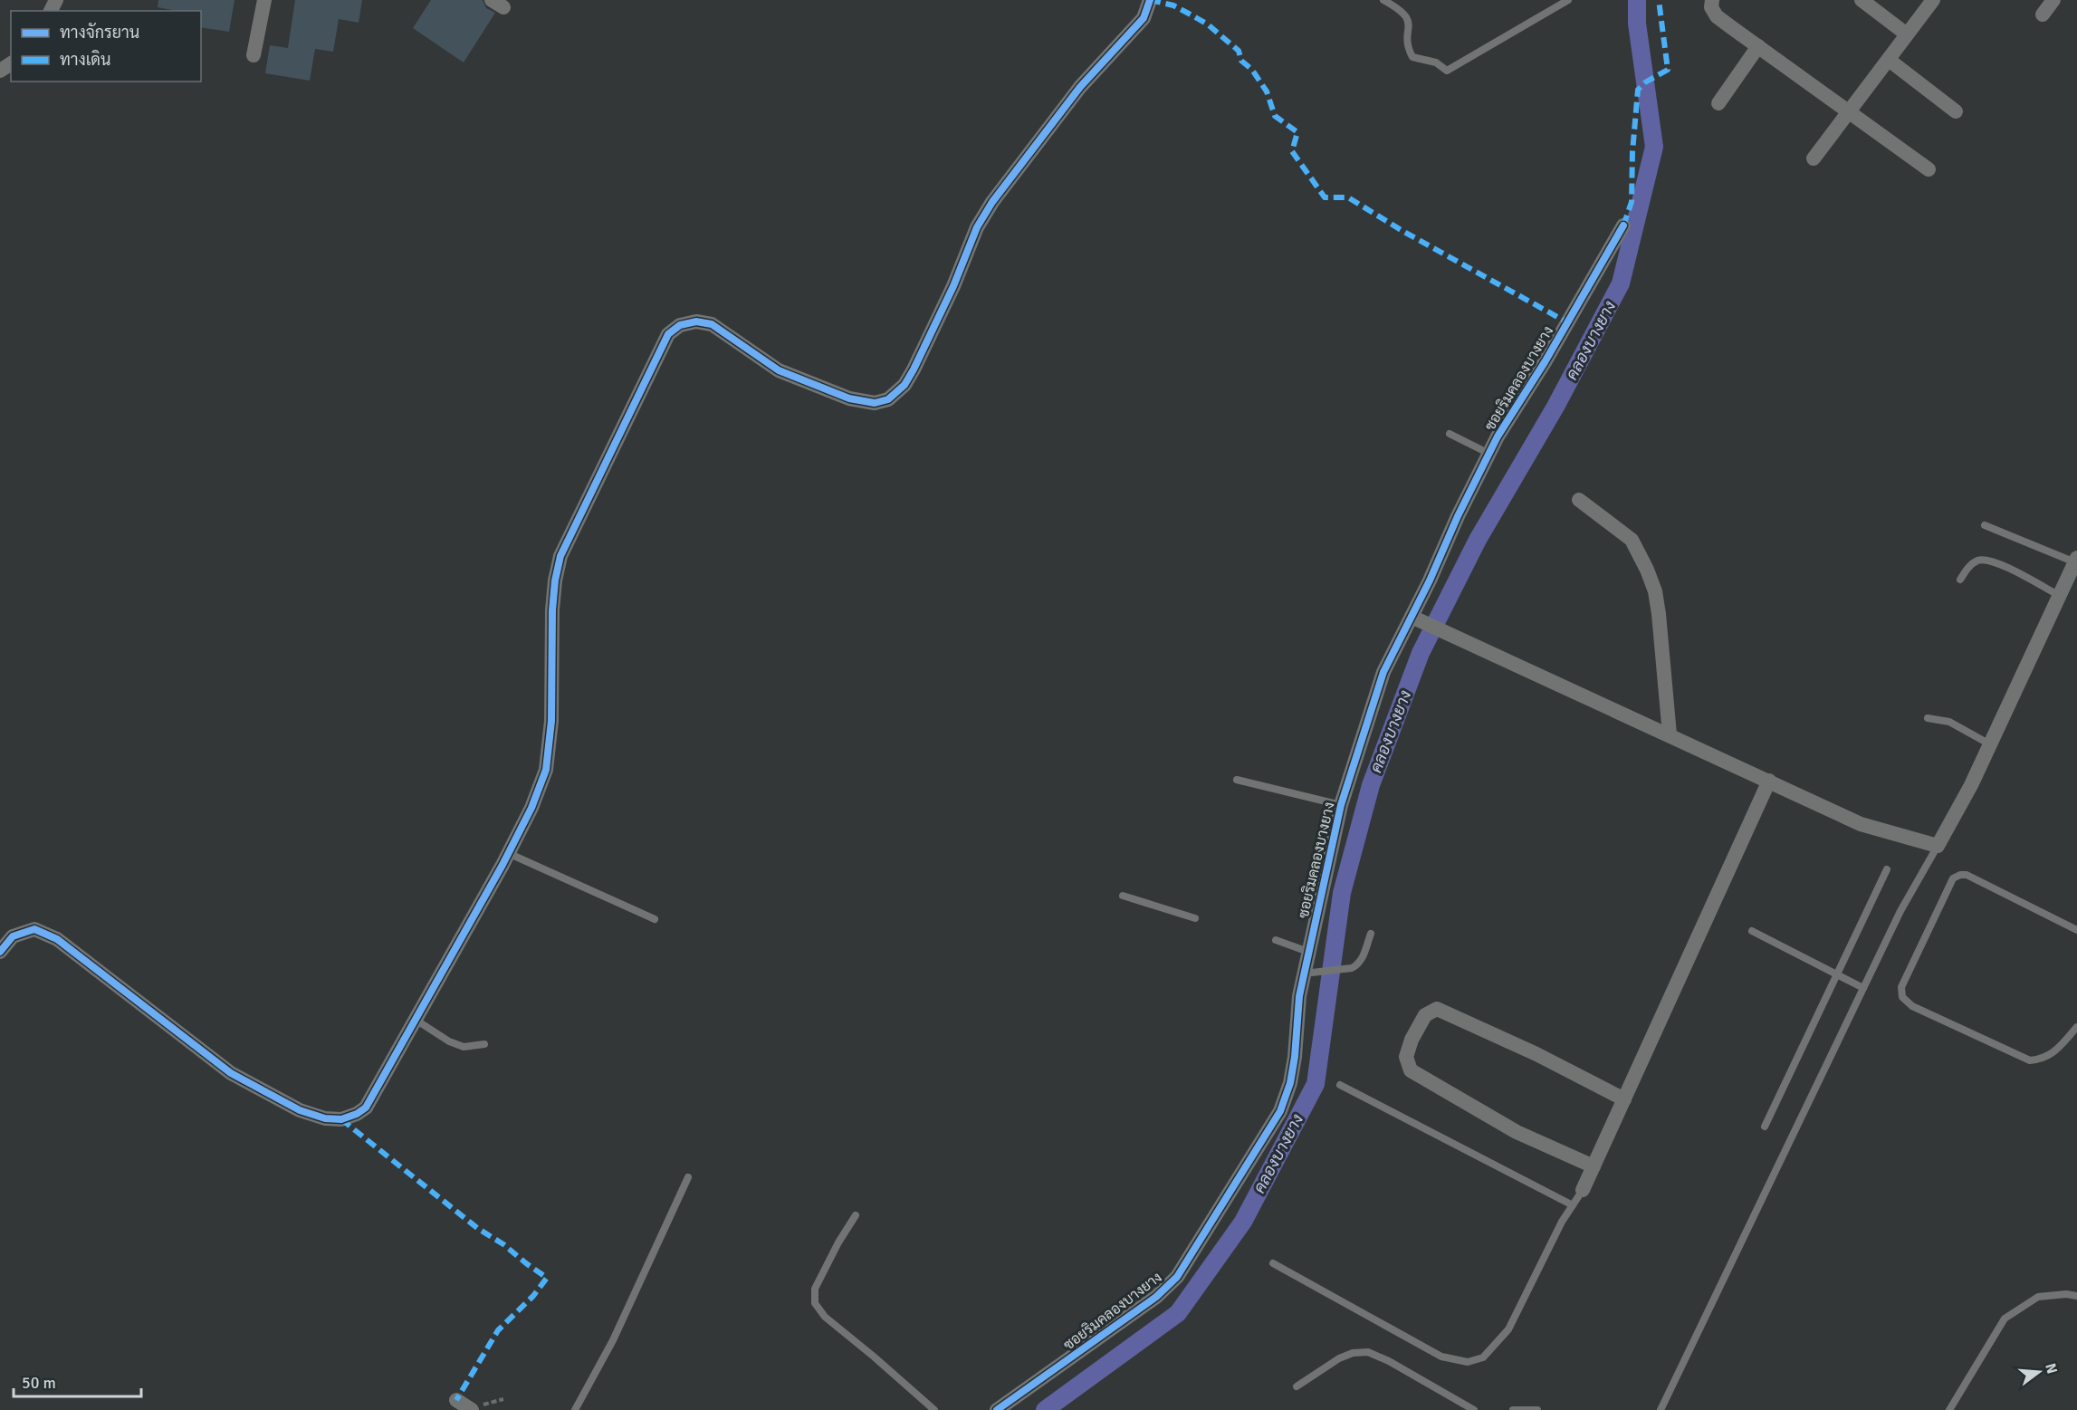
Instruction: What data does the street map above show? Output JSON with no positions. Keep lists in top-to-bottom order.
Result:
{
  "streets": {
    "street": ["ซอยริมคลองบางยาง"]
  },
  "water": ["คลองบางยาง"],
  "legend": ["ทางจักรยาน", "ทางเดิน"],
  "scale_bar": "50 m",
  "north": "right"
}
